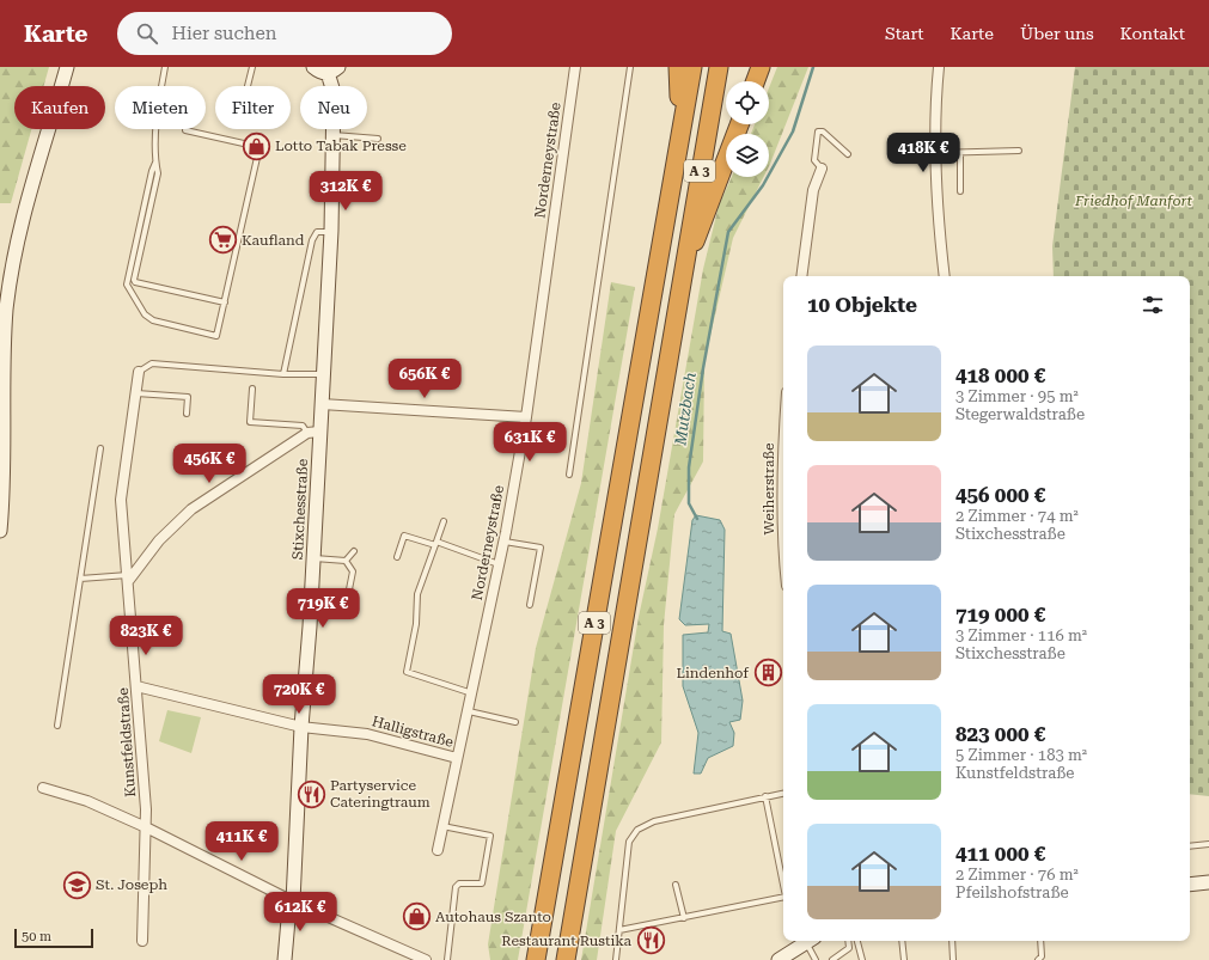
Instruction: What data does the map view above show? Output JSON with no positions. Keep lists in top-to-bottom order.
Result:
{
  "streets": {
    "highway": ["A 3"],
    "street": [
      "Norderneystraße",
      "Weiherstraße",
      "Stixchesstraße",
      "Halligstraße",
      "Kunstfeldstraße"
    ]
  },
  "crossings": [
    ["Norderneystraße", "Halligstraße"],
    ["Stixchesstraße", "Halligstraße"],
    ["Stixchesstraße", "Kunstfeldstraße"],
    ["Halligstraße", "Kunstfeldstraße"]
  ],
  "water": ["Mutzbach"],
  "parks": ["Friedhof Manfort"],
  "places": {
    "shop": ["Lotto Tabak Presse", "Autohaus Szanto"],
    "supermarket": ["Kaufland"],
    "building": ["Lindenhof"],
    "restaurant": ["Partyservice Cateringtraum", "Restaurant Rustika"],
    "school or university": ["St. Joseph"]
  },
  "scale_bar": "50 m",
  "page": {
    "header": "Karte",
    "search": "Hier suchen",
    "nav": [
      "Start",
      "Karte",
      "Über uns",
      "Kontakt"
    ],
    "chip": [
      "Kaufen",
      "Mieten",
      "Filter",
      "Neu"
    ],
    "price": [
      "418K €",
      "312K €",
      "656K €",
      "631K €",
      "456K €",
      "719K €",
      "823K €",
      "720K €",
      "411K €",
      "612K €"
    ],
    "heading": "10 Objekte",
    "list": [
      {
        "name": "418 000 €",
        "note": "3 Zimmer · 95 m² · Stegerwaldstraße"
      },
      {
        "name": "456 000 €",
        "note": "2 Zimmer · 74 m² · Stixchesstraße"
      },
      {
        "name": "719 000 €",
        "note": "3 Zimmer · 116 m² · Stixchesstraße"
      },
      {
        "name": "823 000 €",
        "note": "5 Zimmer · 183 m² · Kunstfeldstraße"
      },
      {
        "name": "411 000 €",
        "note": "2 Zimmer · 76 m² · Pfeilshofstraße"
      }
    ],
    "scale": "50 m"
  }
}
